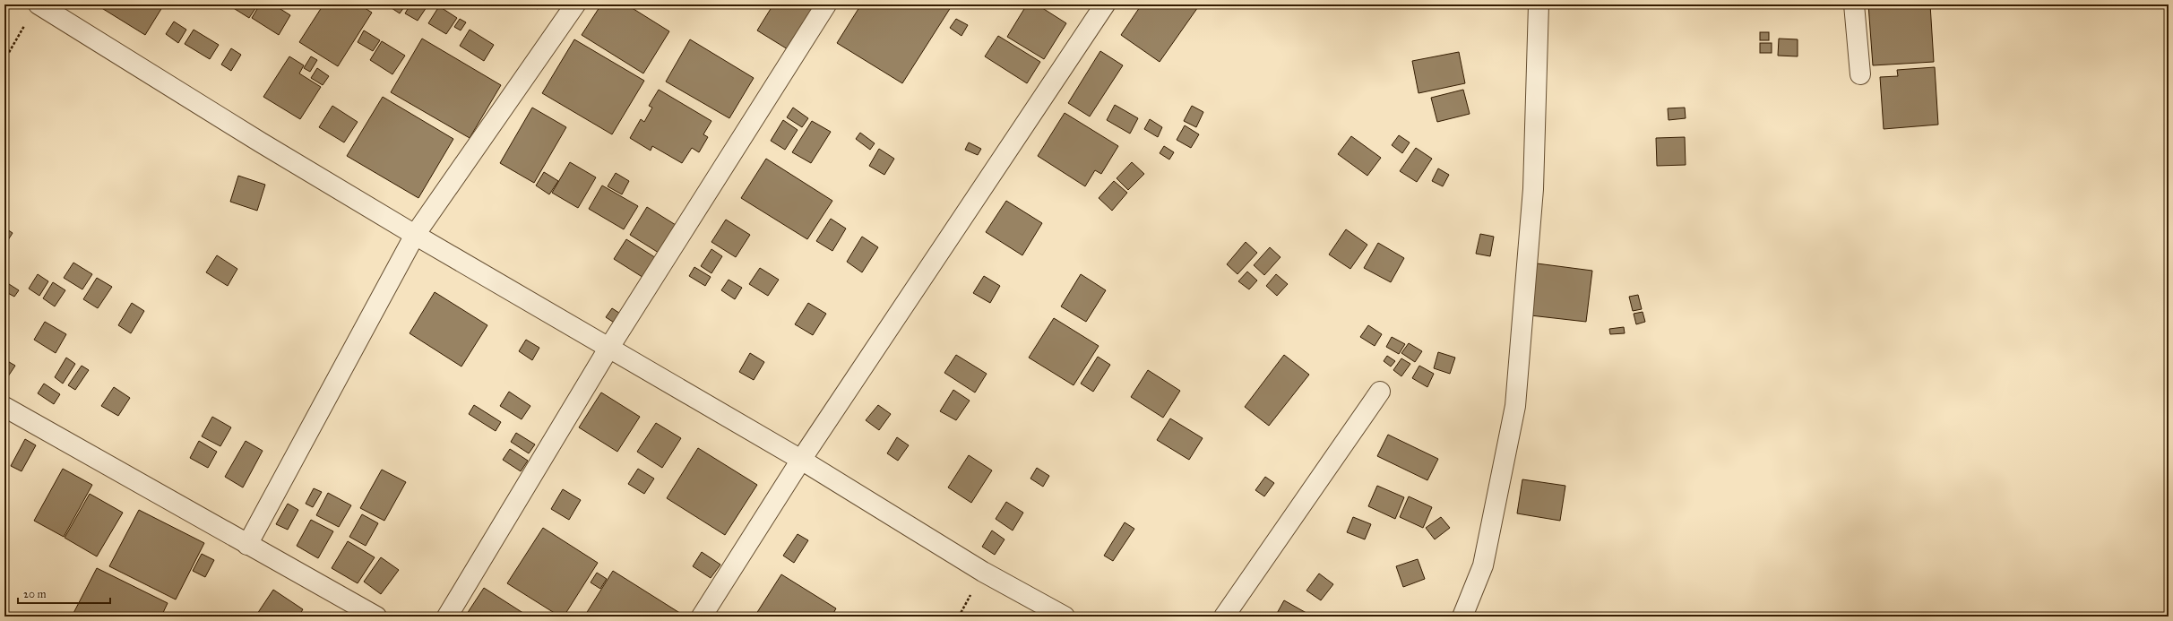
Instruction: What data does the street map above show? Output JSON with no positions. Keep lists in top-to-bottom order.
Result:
{
  "scale_bar": "20 m"
}
